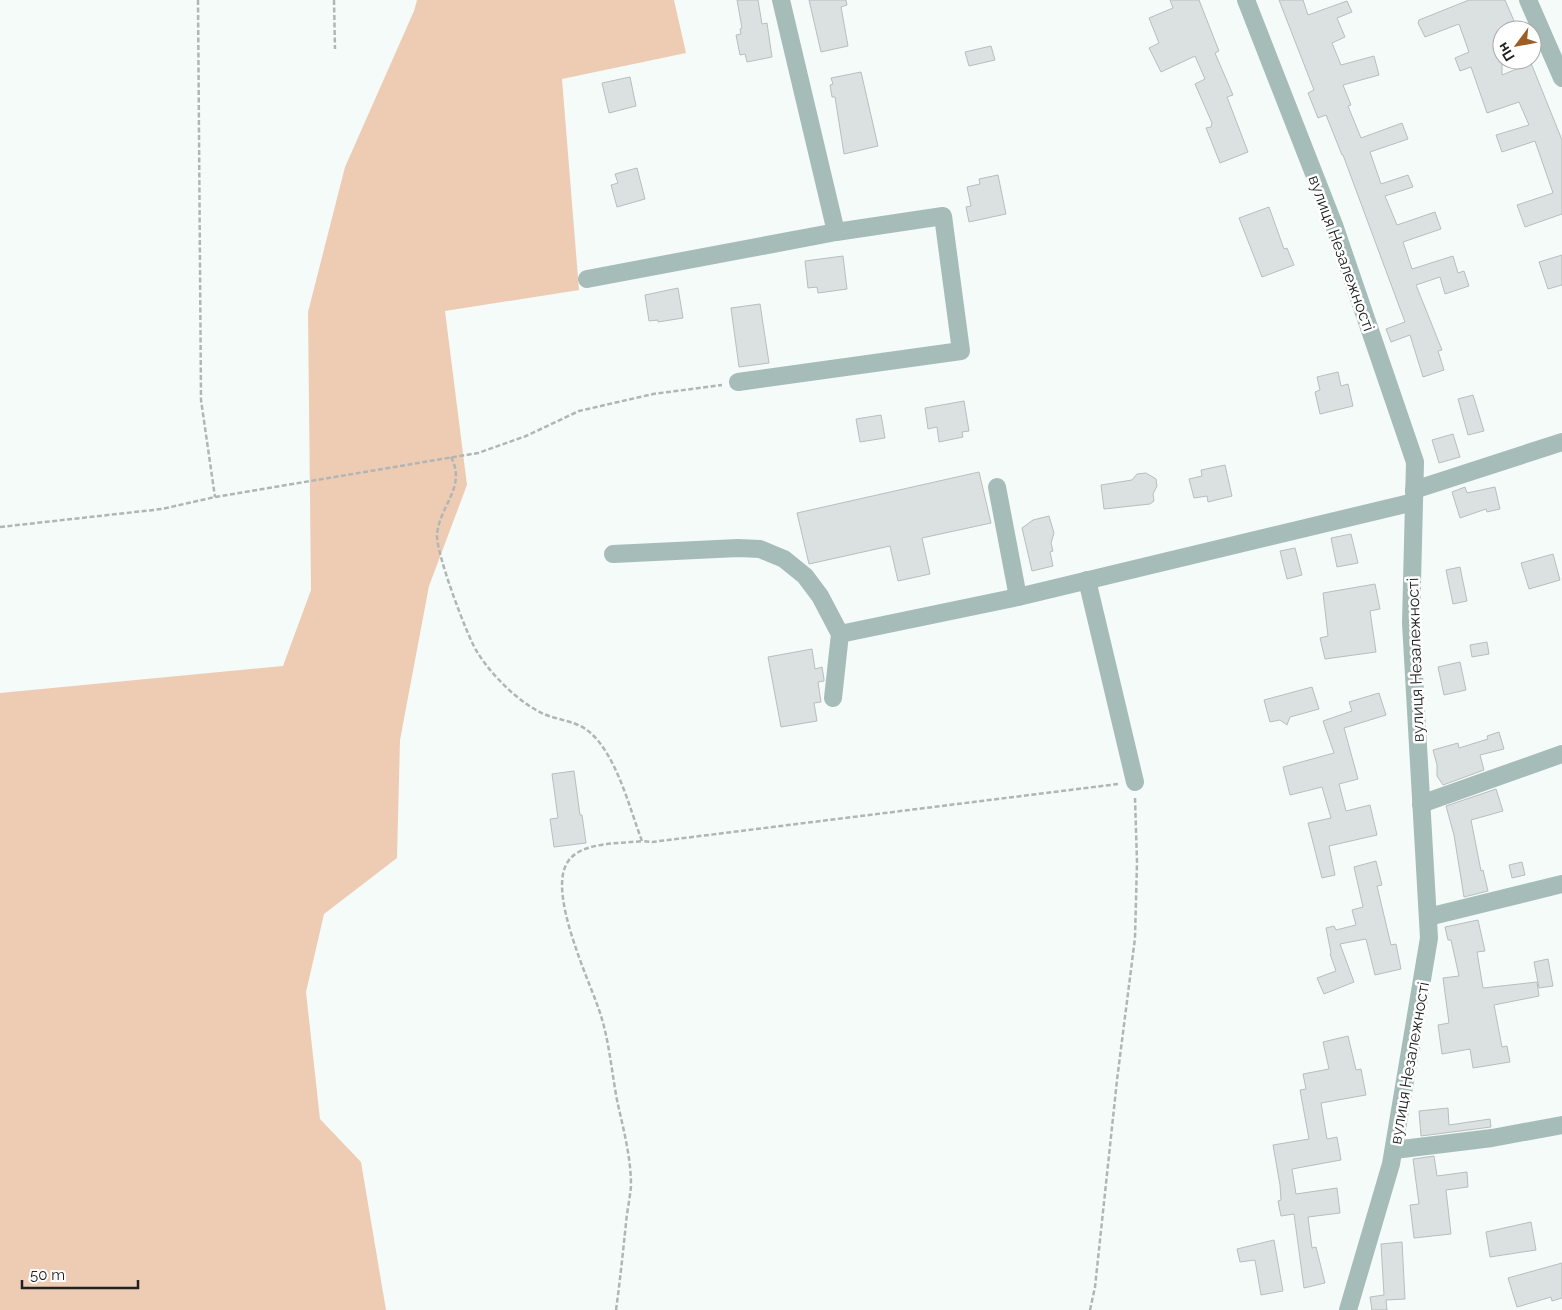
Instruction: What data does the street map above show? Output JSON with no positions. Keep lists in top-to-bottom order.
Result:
{
  "streets": {
    "street": ["вулиця Незалежності"]
  },
  "scale_bar": "50 m",
  "north": "bottom left"
}
